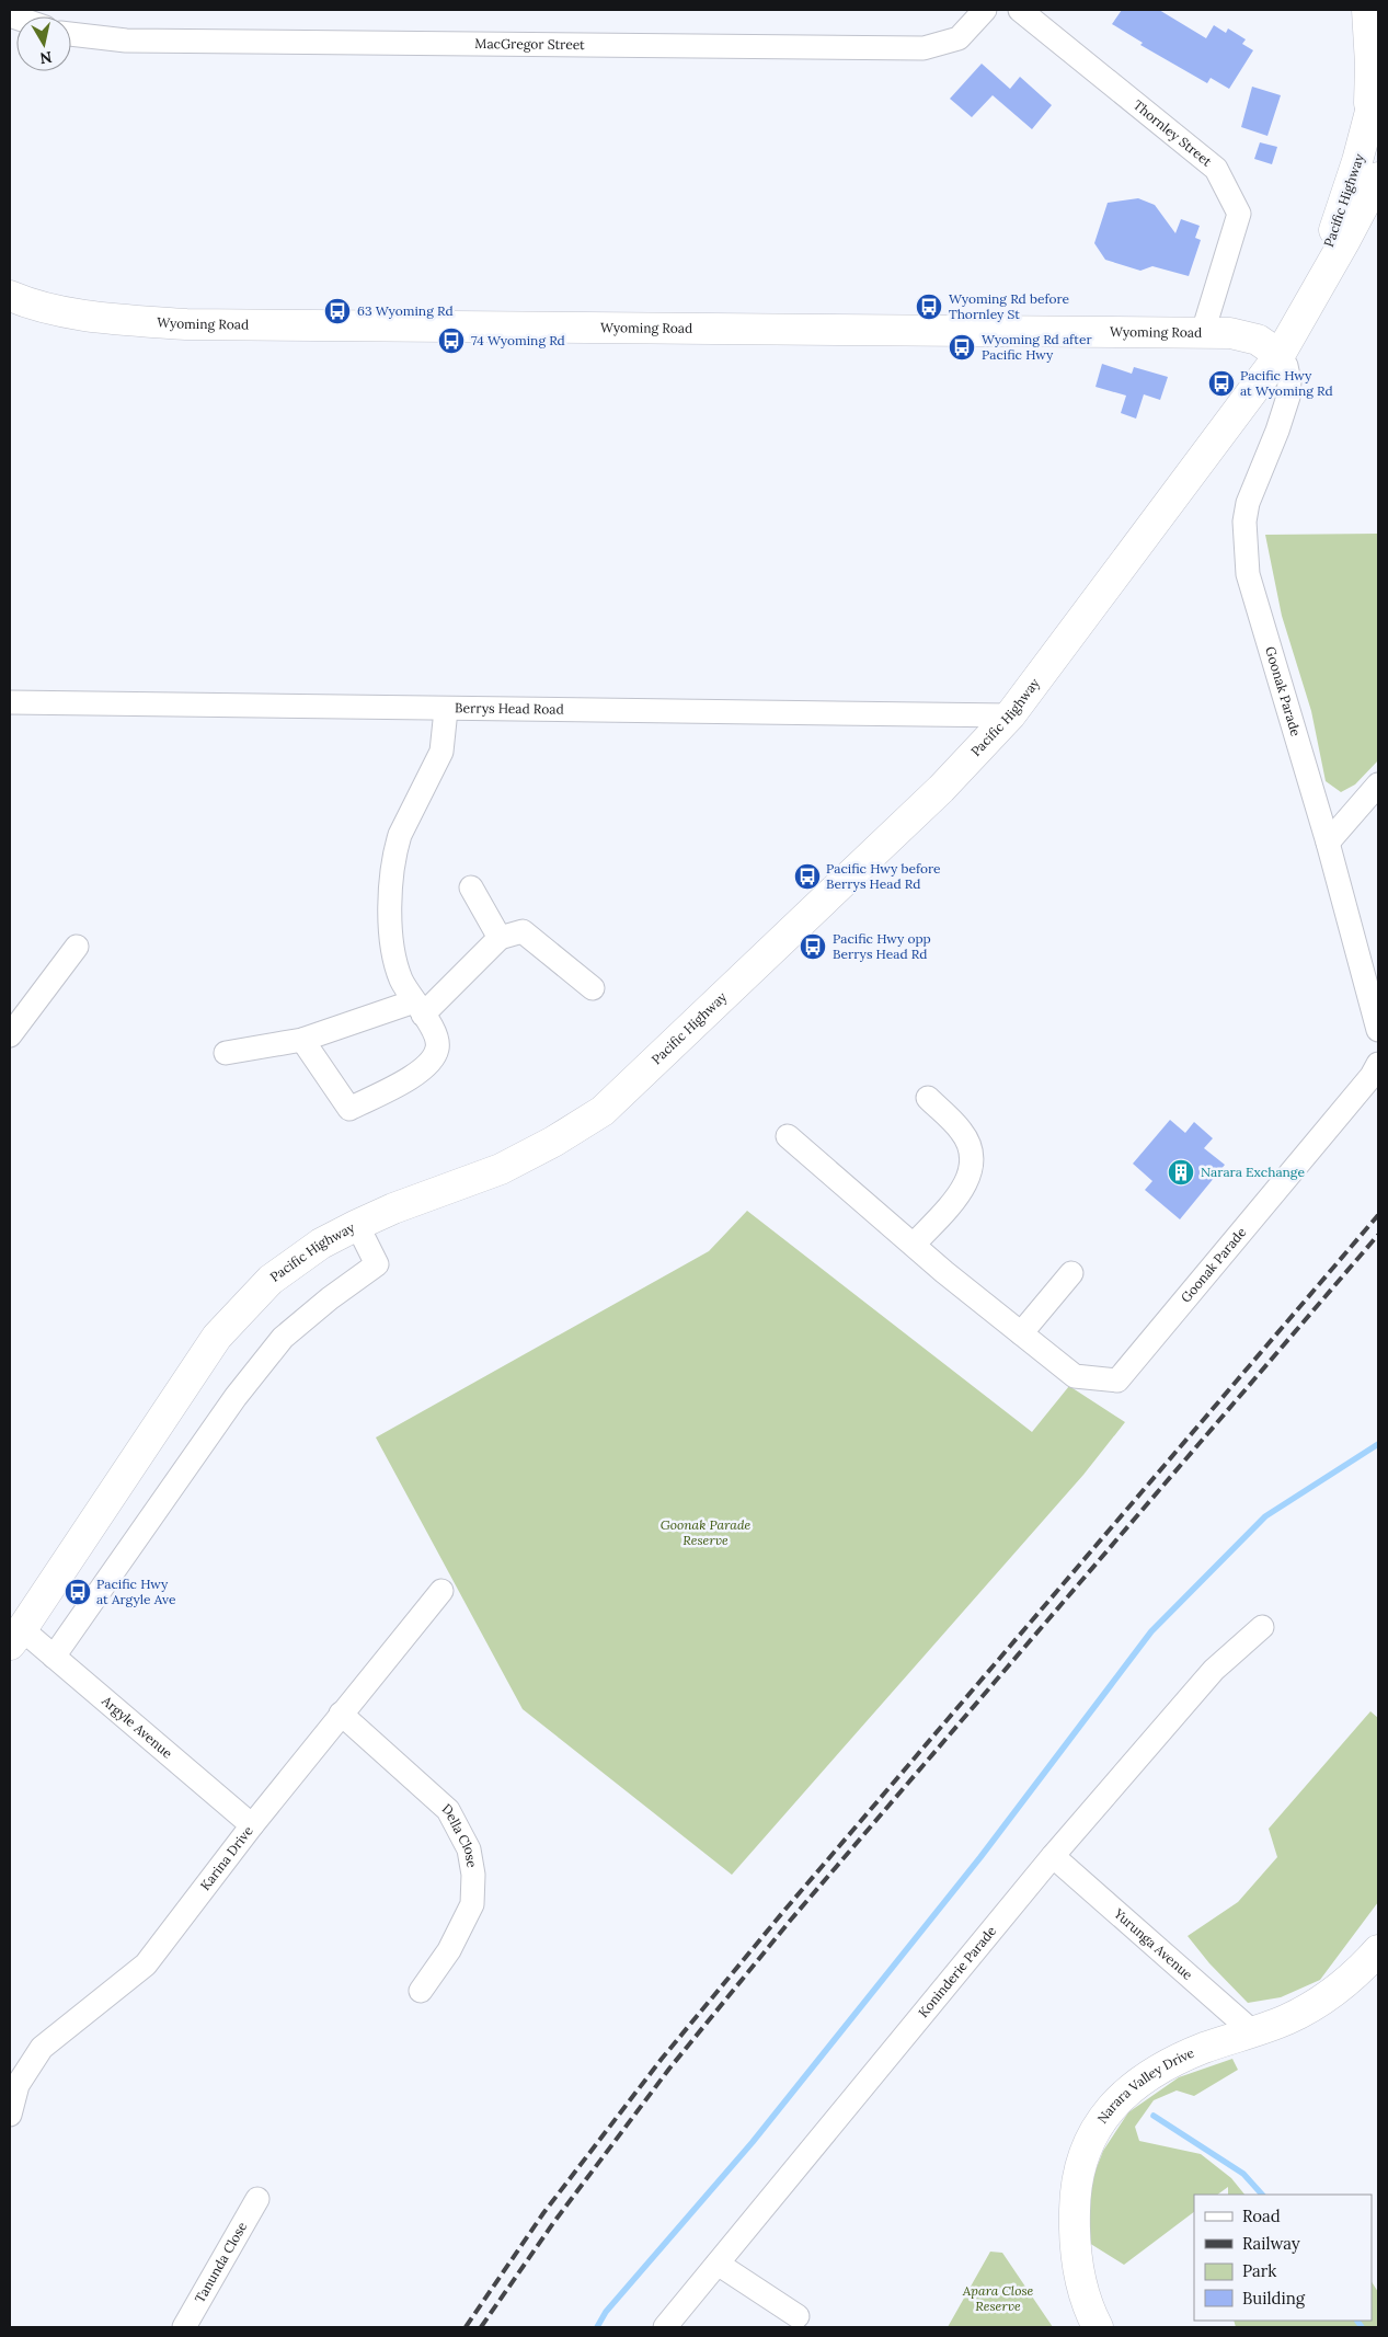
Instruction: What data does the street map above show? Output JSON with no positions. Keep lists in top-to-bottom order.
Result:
{
  "streets": {
    "main road": ["Pacific Highway", "Wyoming Road", "Narara Valley Drive"],
    "street": [
      "MacGregor Street",
      "Thornley Street",
      "Goonak Parade",
      "Berrys Head Road",
      "Argyle Avenue",
      "Della Close",
      "Karina Drive",
      "Yurunga Avenue",
      "Koninderie Parade",
      "Tanunda Close"
    ]
  },
  "crossings": [
    ["Thornley Street", "Wyoming Road"],
    ["Pacific Highway", "Wyoming Road"],
    ["Pacific Highway", "Goonak Parade"],
    ["Pacific Highway", "Berrys Head Road"],
    ["Pacific Highway", "Argyle Avenue"],
    ["Wyoming Road", "Goonak Parade"],
    ["Argyle Avenue", "Karina Drive"],
    ["Della Close", "Karina Drive"],
    ["Yurunga Avenue", "Koninderie Parade"],
    ["Yurunga Avenue", "Narara Valley Drive"]
  ],
  "parks": ["Goonak Parade Reserve", "Apara Close Reserve"],
  "places": {
    "bus stop": [
      "Wyoming Rd before Thornley St",
      "63 Wyoming Rd",
      "74 Wyoming Rd",
      "Wyoming Rd after Pacific Hwy",
      "Pacific Hwy at Wyoming Rd",
      "Pacific Hwy before Berrys Head Rd",
      "Pacific Hwy opp Berrys Head Rd",
      "Pacific Hwy at Argyle Ave"
    ],
    "building": ["Narara Exchange"]
  },
  "legend": [
    "Road",
    "Railway",
    "Park",
    "Building"
  ],
  "north": "bottom"
}
